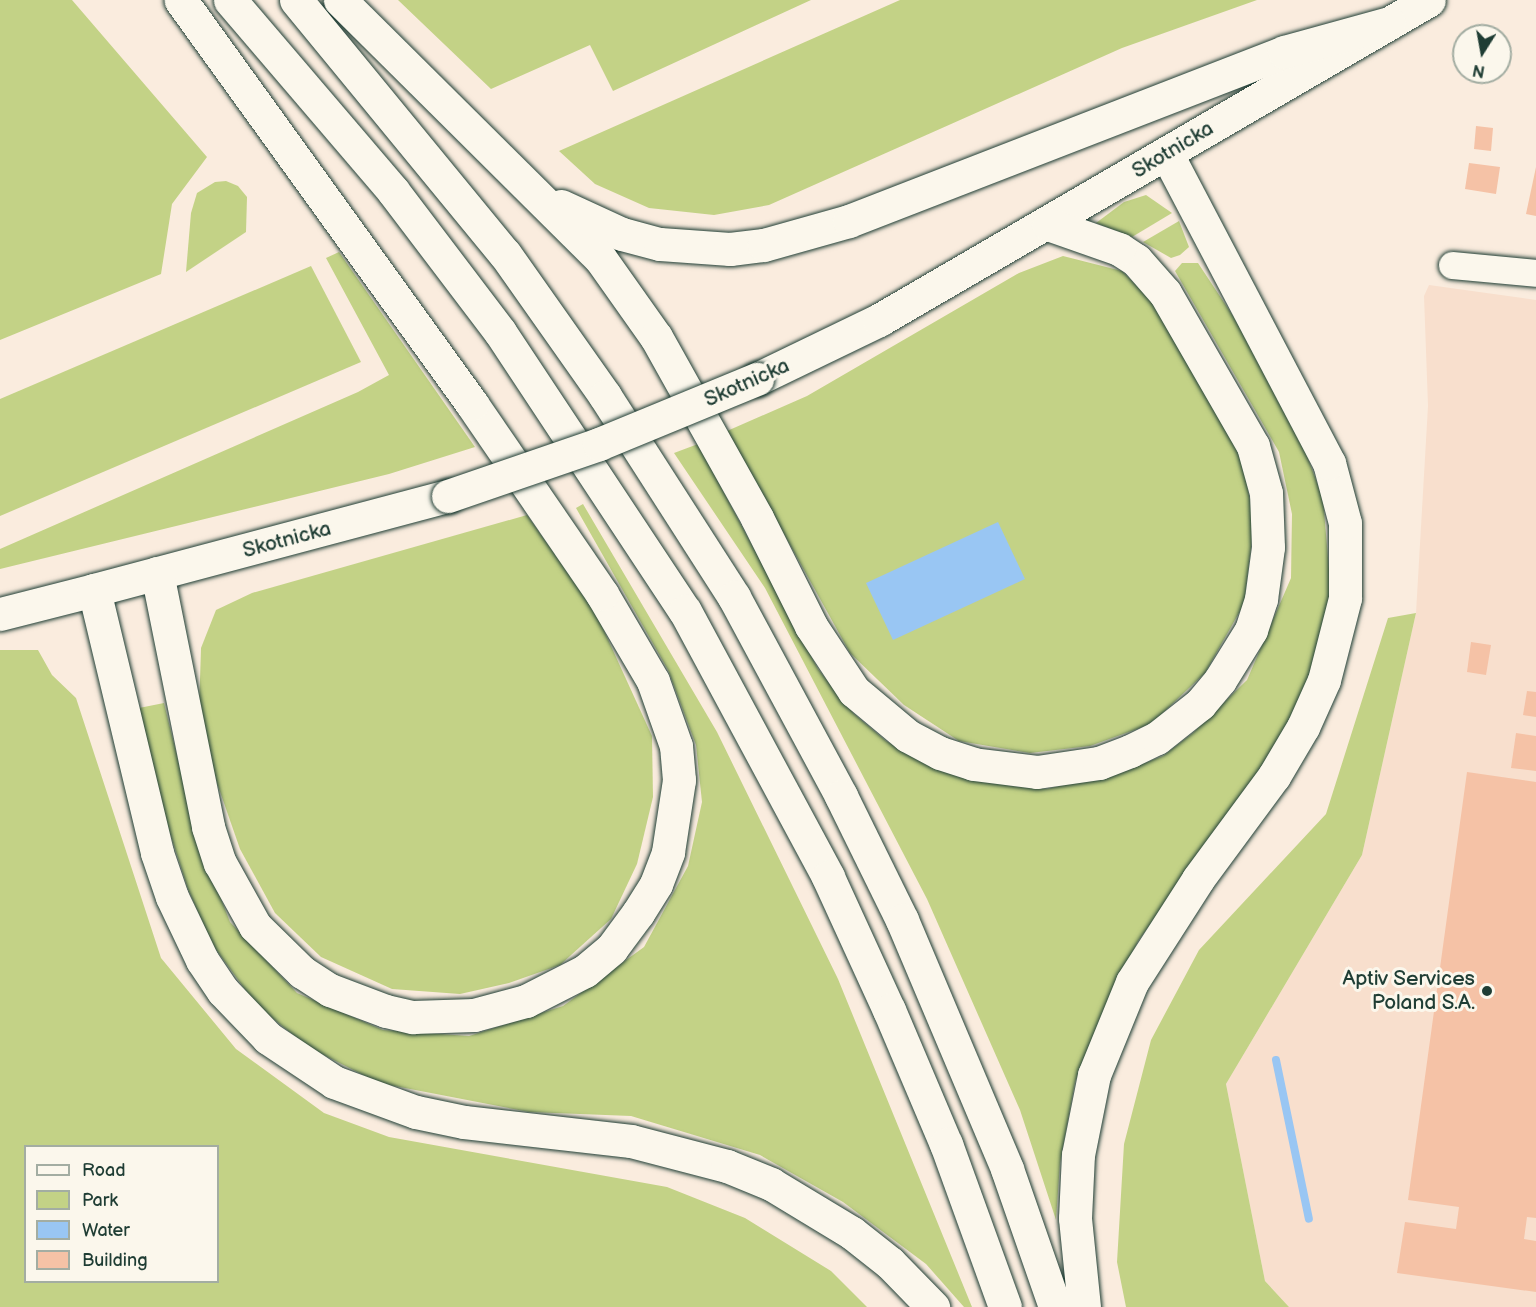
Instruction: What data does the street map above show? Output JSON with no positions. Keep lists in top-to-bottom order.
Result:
{
  "streets": {
    "main road": ["Skotnicka"]
  },
  "places": ["Aptiv Services Poland S.A."],
  "legend": [
    "Road",
    "Park",
    "Water",
    "Building"
  ],
  "north": "bottom"
}
